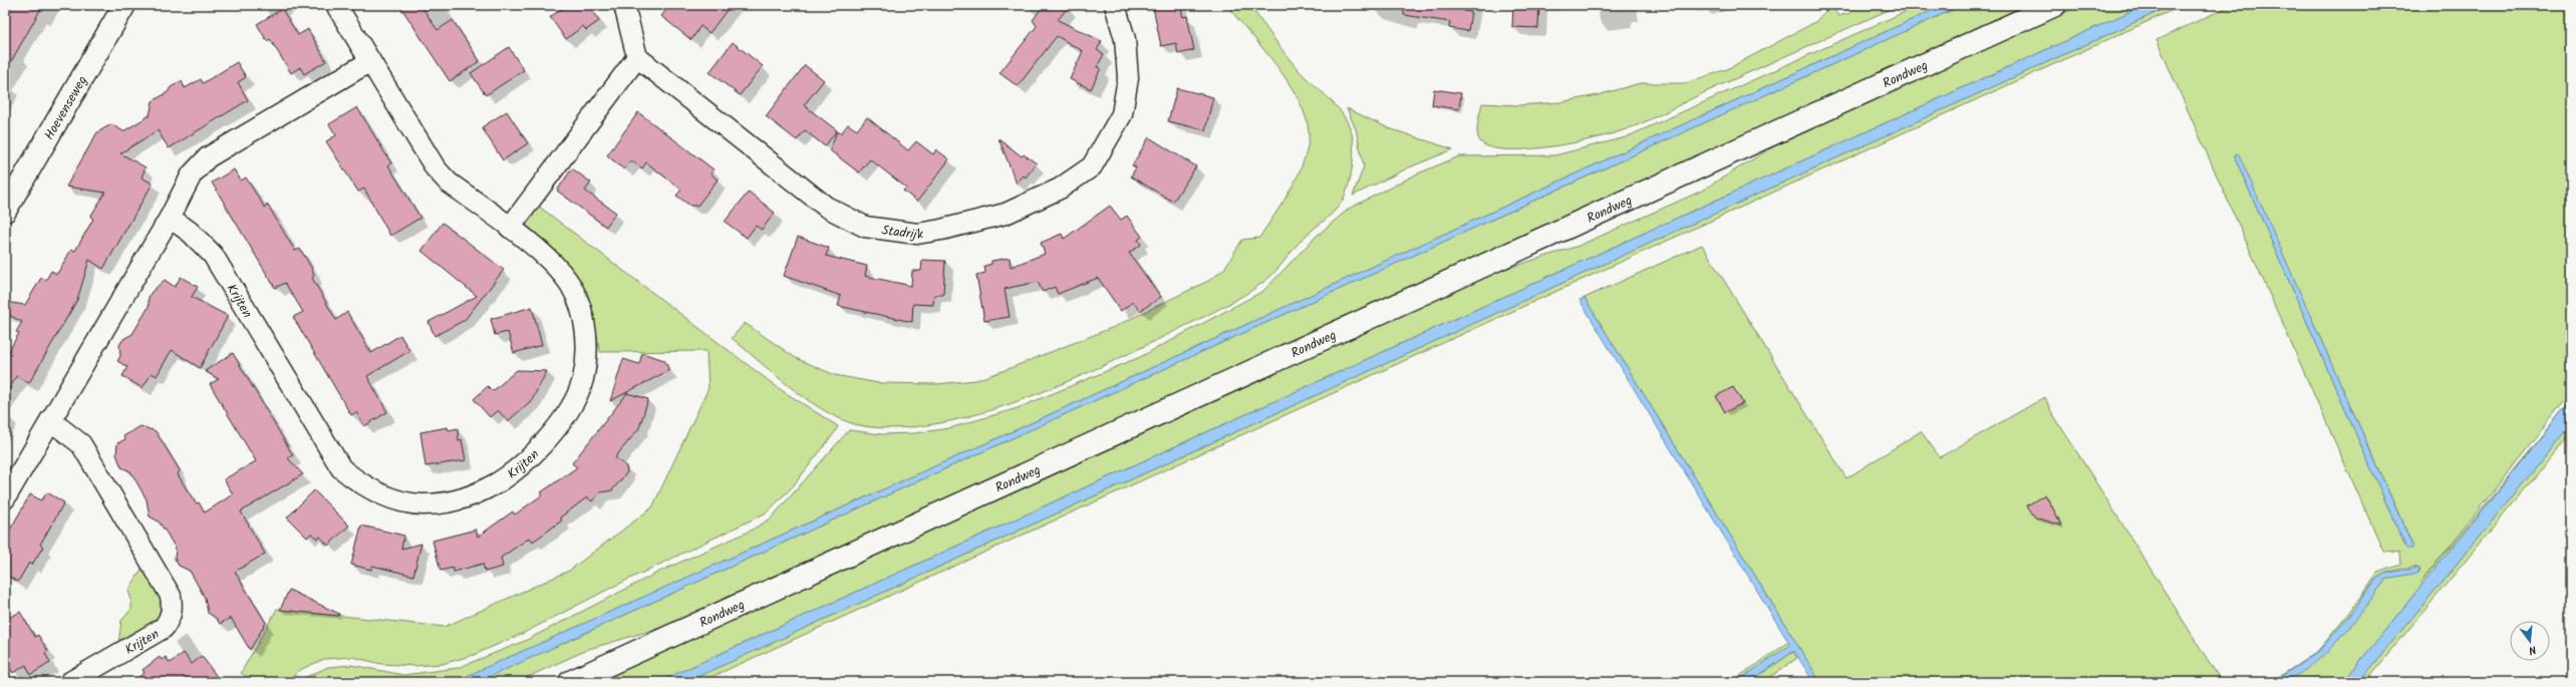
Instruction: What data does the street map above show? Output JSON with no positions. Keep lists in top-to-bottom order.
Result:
{
  "streets": {
    "main road": ["Rondweg", "Hoevenseweg"],
    "street": ["Stadrijk", "Krijten"]
  },
  "north": "bottom"
}
